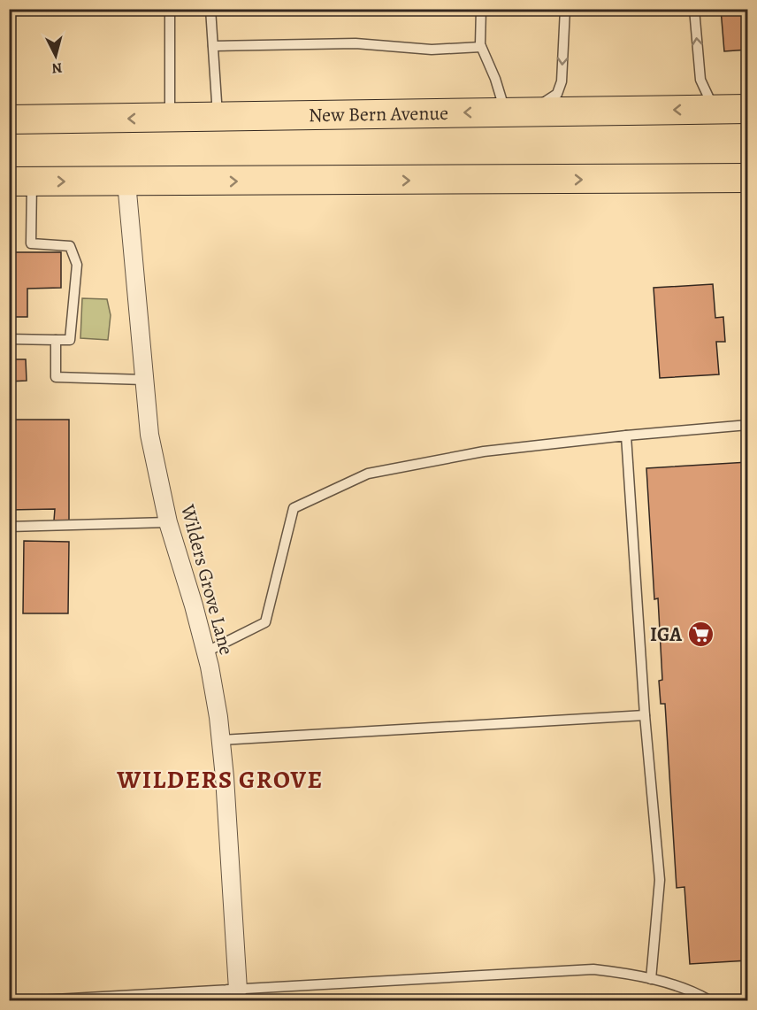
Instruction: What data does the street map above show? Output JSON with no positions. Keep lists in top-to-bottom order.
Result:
{
  "streets": {
    "main road": ["New Bern Avenue"],
    "street": ["Wilders Grove Lane"]
  },
  "districts": ["WILDERS GROVE"],
  "places": {
    "supermarket": ["IGA"]
  },
  "north": "bottom"
}
